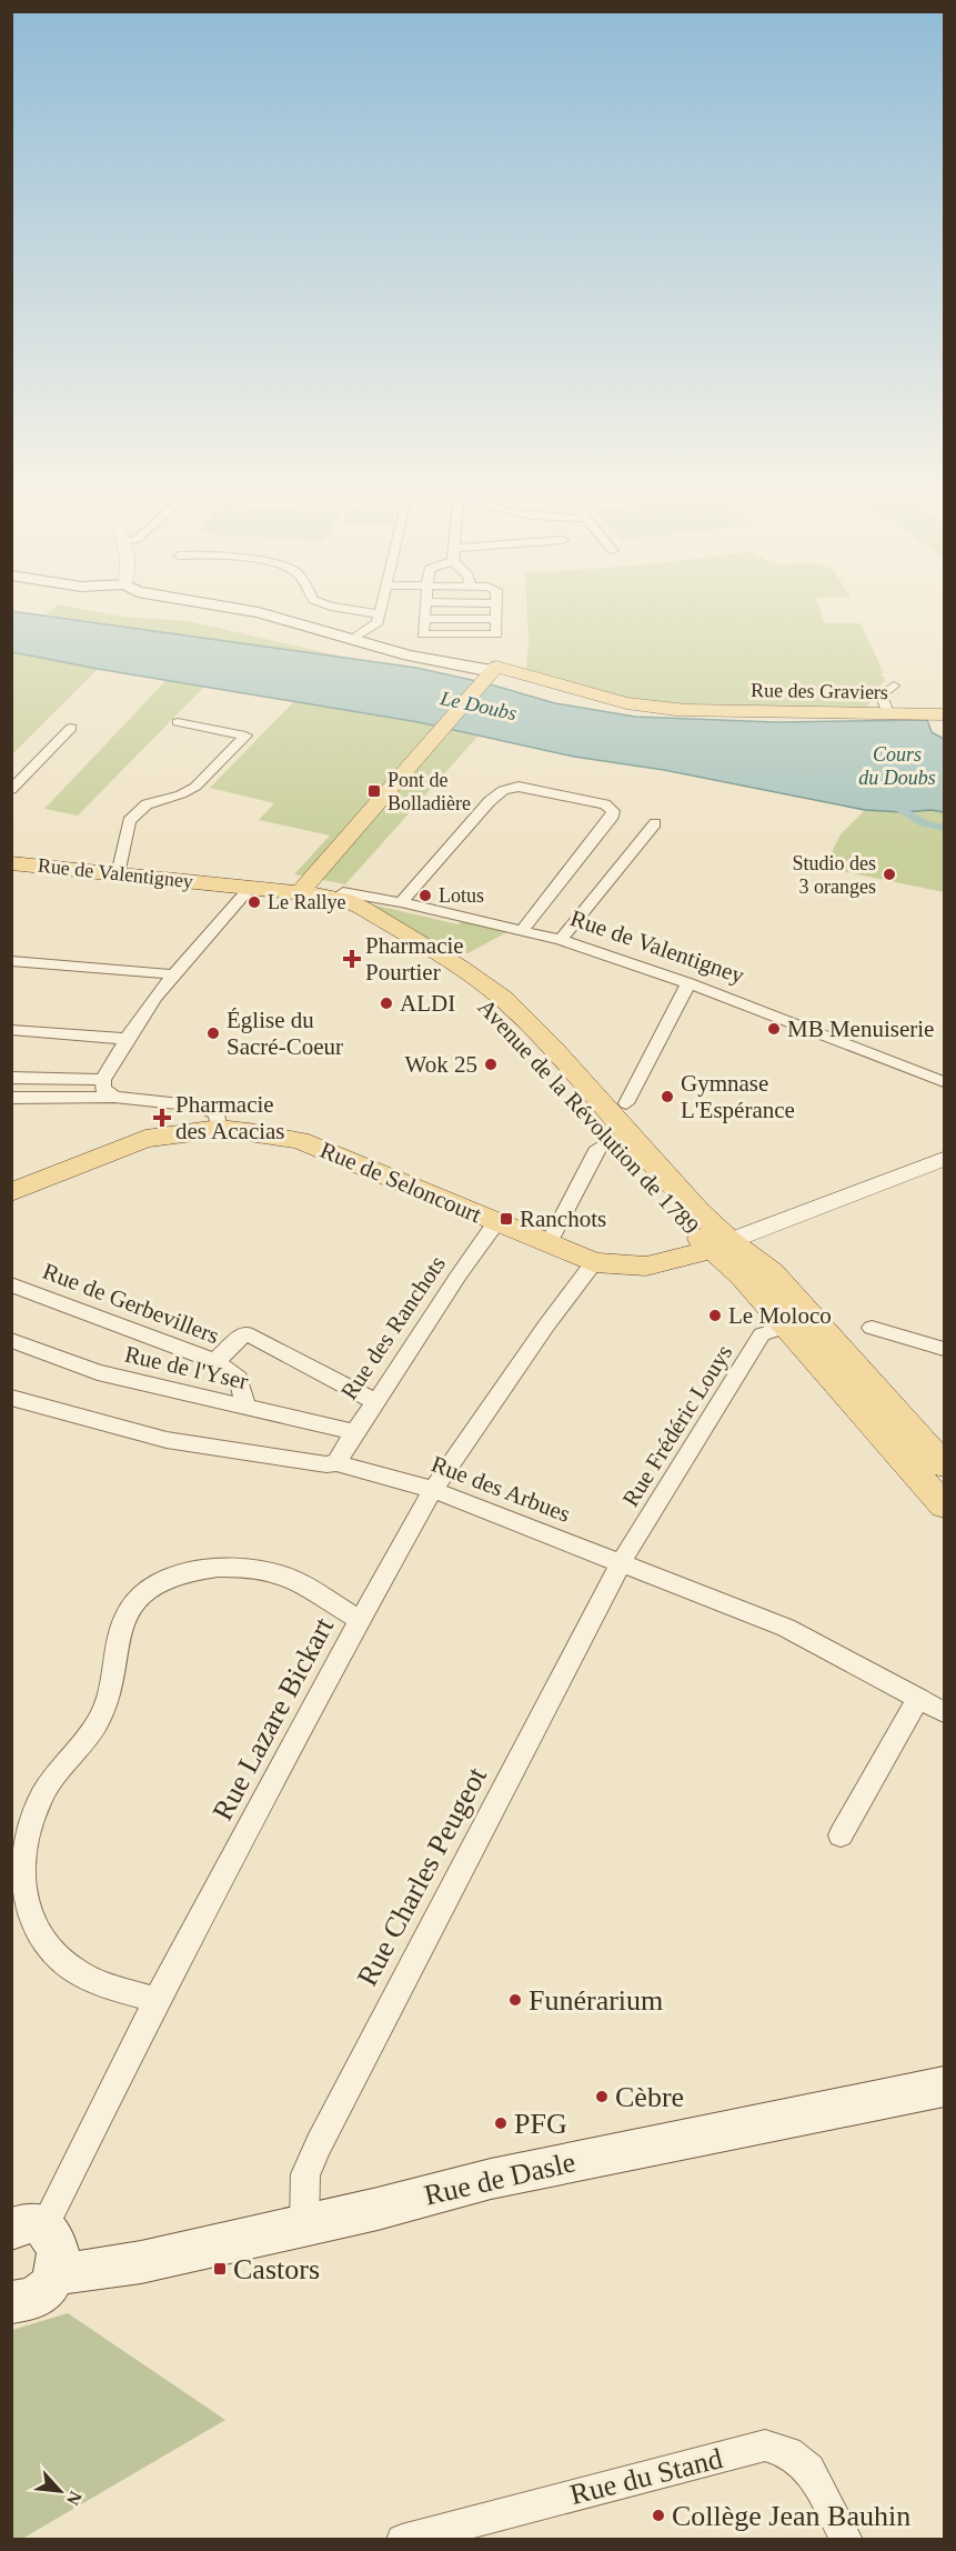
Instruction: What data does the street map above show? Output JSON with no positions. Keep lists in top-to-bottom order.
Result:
{
  "streets": {
    "main road": [
      "Rue des Graviers",
      "Rue de Valentigney",
      "Avenue de la Révolution de 1789",
      "Rue de Seloncourt",
      "Rue de Dasle"
    ],
    "street": [
      "Rue de Gerbevillers",
      "Rue des Ranchots",
      "Rue de l'Yser",
      "Rue Frédéric Louys",
      "Rue des Arbues",
      "Rue Lazare Bickart",
      "Rue Charles Peugeot",
      "Rue du Stand"
    ]
  },
  "crossings": [
    ["Rue de Valentigney", "Avenue de la Révolution de 1789"],
    ["Avenue de la Révolution de 1789", "Rue de Seloncourt"],
    ["Avenue de la Révolution de 1789", "Rue Frédéric Louys"],
    ["Rue de Seloncourt", "Rue des Ranchots"],
    ["Rue de Seloncourt", "Rue Lazare Bickart"],
    ["Rue de Gerbevillers", "Rue de l'Yser"],
    ["Rue des Ranchots", "Rue de l'Yser"],
    ["Rue des Ranchots", "Rue des Arbues"],
    ["Rue Frédéric Louys", "Rue des Arbues"],
    ["Rue Frédéric Louys", "Rue Charles Peugeot"],
    ["Rue des Arbues", "Rue Lazare Bickart"],
    ["Rue des Arbues", "Rue Charles Peugeot"],
    ["Rue Charles Peugeot", "Rue de Dasle"]
  ],
  "water": ["Le Doubs", "Cours du Doubs"],
  "places": {
    "transit": ["Pont de Bolladière", "Ranchots", "Castors"],
    "other": [
      "Studio des 3 oranges",
      "Lotus",
      "Le Rallye",
      "ALDI",
      "MB Menuiserie",
      "Église du Sacré-Coeur",
      "Wok 25",
      "Gymnase L'Espérance",
      "Le Moloco",
      "Funérarium",
      "Cèbre",
      "PFG",
      "Collège Jean Bauhin"
    ],
    "health": ["Pharmacie Pourtier", "Pharmacie des Acacias"]
  },
  "north": "bottom right"
}
